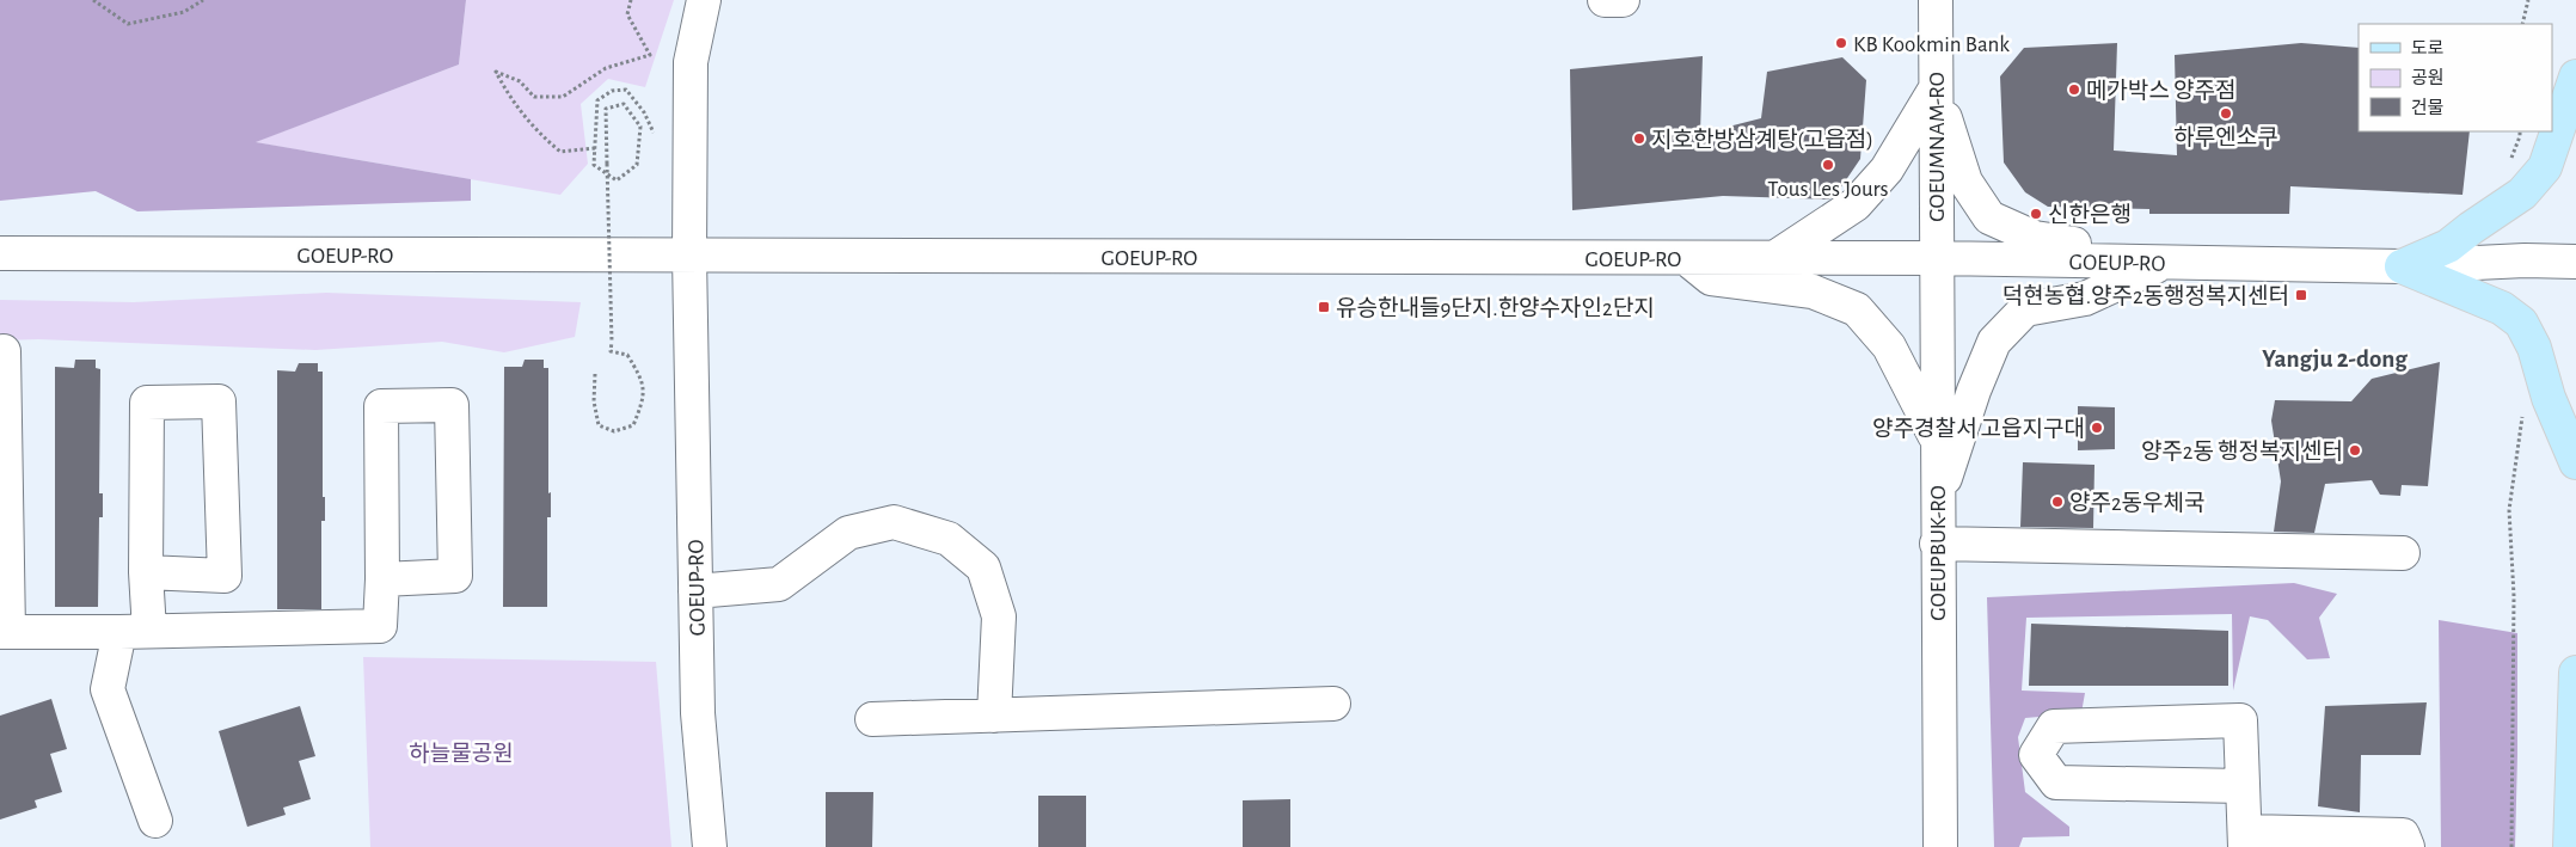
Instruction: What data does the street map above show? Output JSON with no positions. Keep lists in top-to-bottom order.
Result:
{
  "streets": {
    "street": ["GOEUMNAM-RO", "GOEUP-RO", "GOEUPBUK-RO"]
  },
  "crossings": [
    ["GOEUMNAM-RO", "GOEUP-RO"],
    ["GOEUMNAM-RO", "GOEUPBUK-RO"],
    ["GOEUP-RO", "GOEUPBUK-RO"]
  ],
  "districts": ["Yangju 2-dong"],
  "parks": ["하늘물공원"],
  "places": {
    "other": [
      "KB Kookmin Bank",
      "메가박스 양주점",
      "하루엔소쿠",
      "지호한방삼계탕(고읍점)",
      "Tous Les Jours",
      "신한은행",
      "양주경찰서 고읍지구대",
      "양주2동 행정복지센터",
      "양주2동우체국"
    ],
    "transit": ["덕현농협.양주2동행정복지센터", "유승한내들9단지.한양수자인2단지"]
  },
  "legend": ["도로", "공원", "건물"]
}
